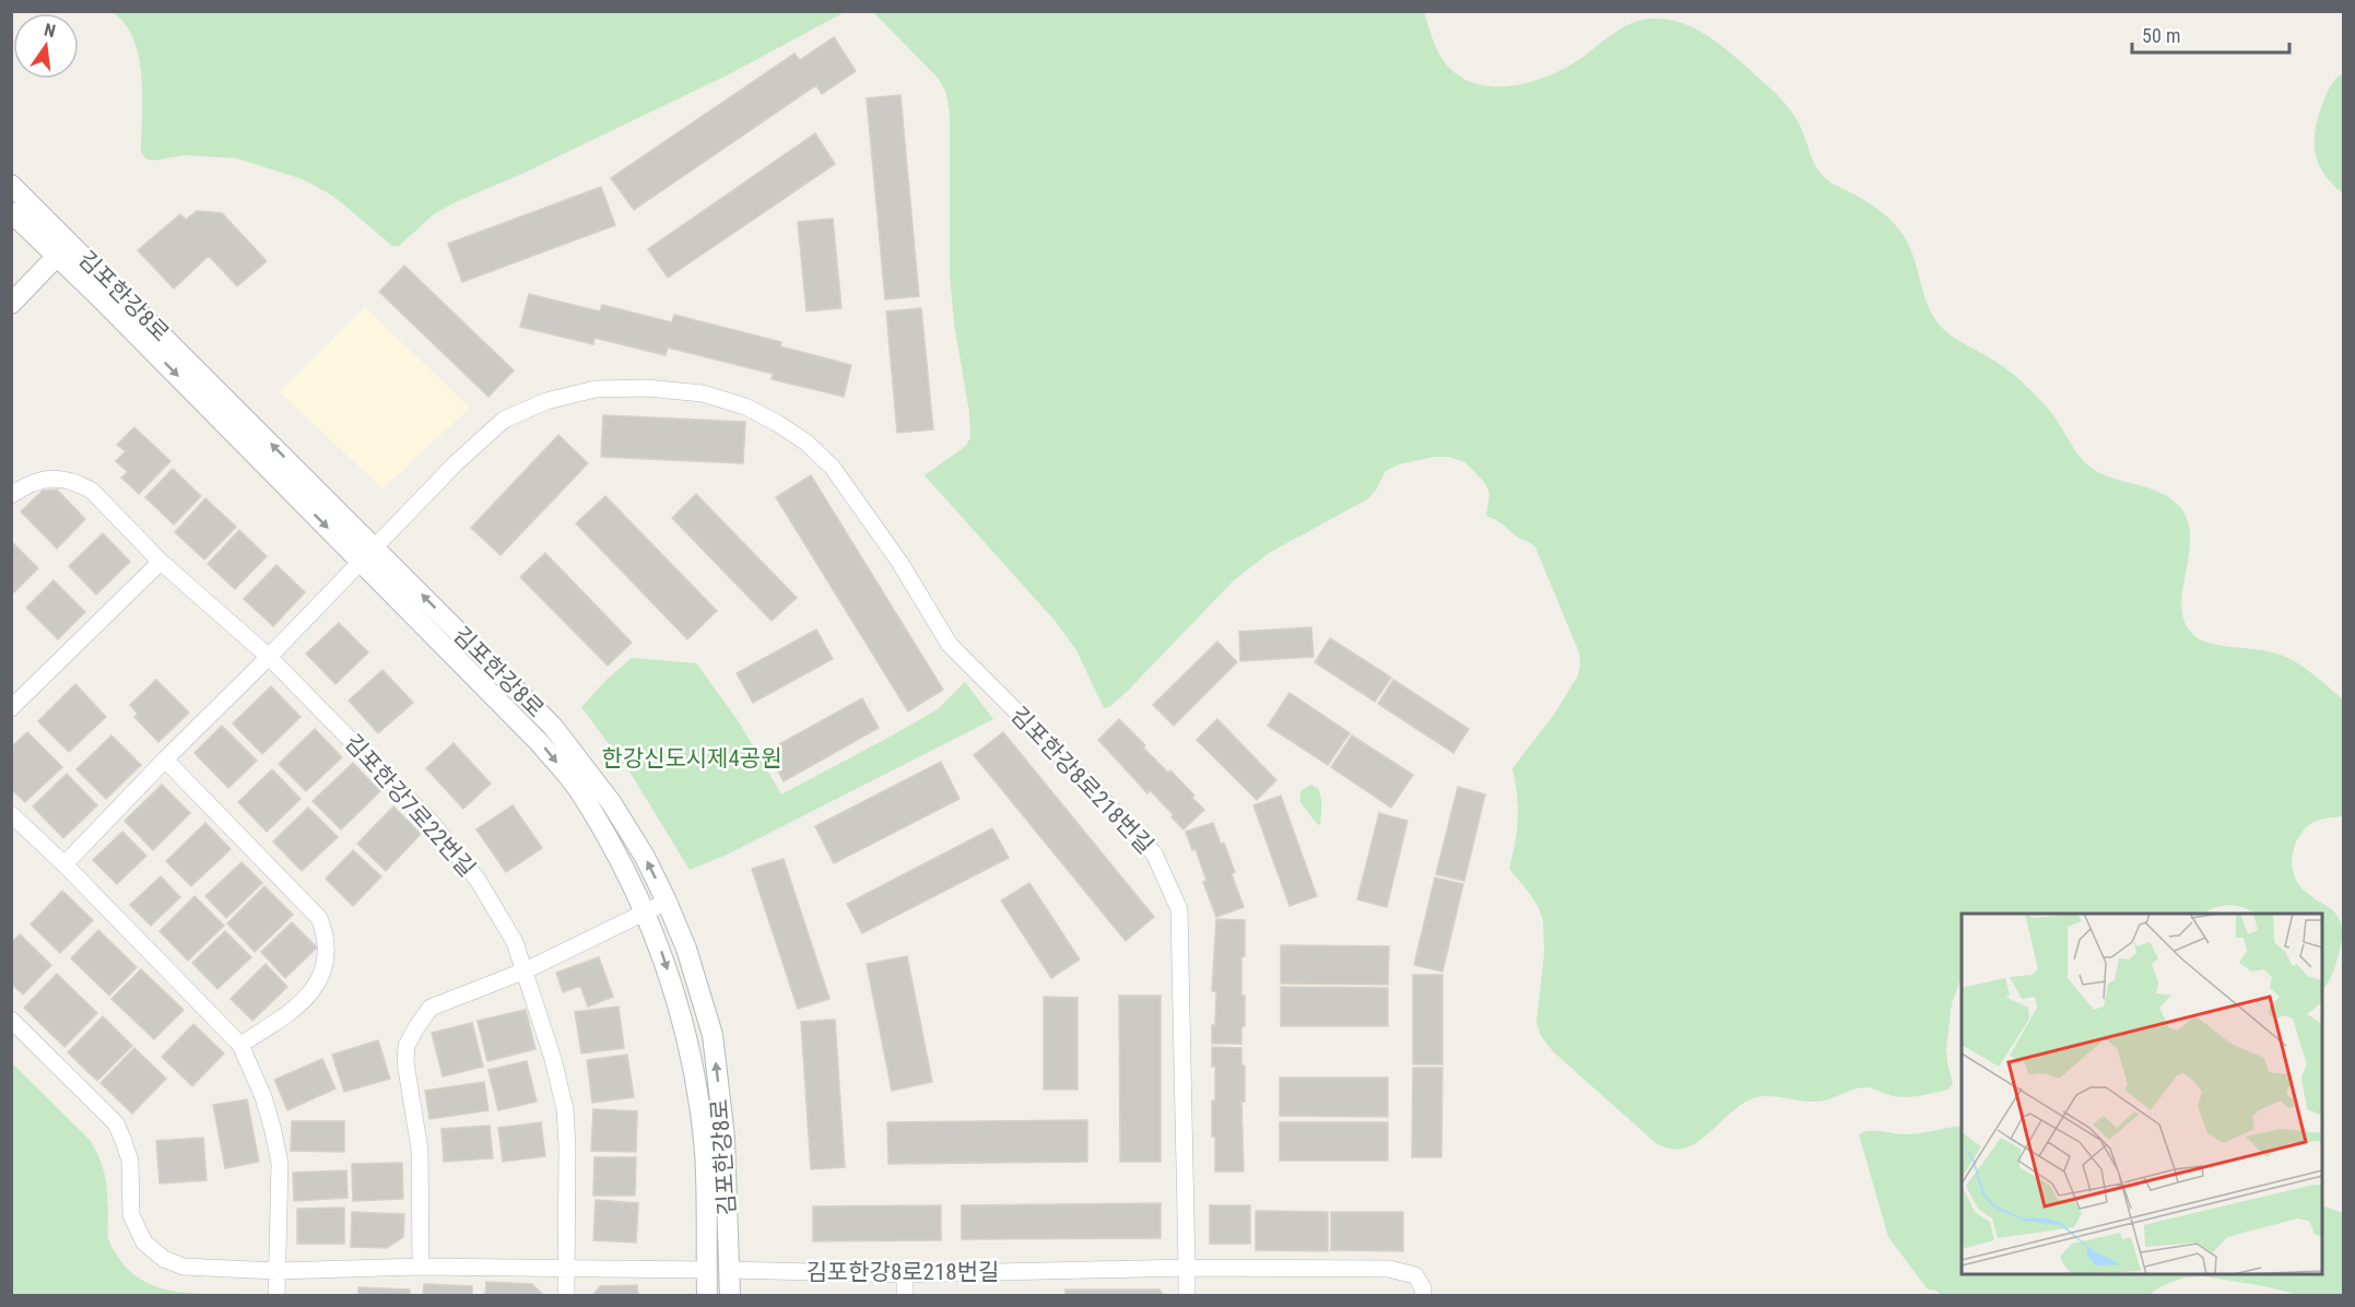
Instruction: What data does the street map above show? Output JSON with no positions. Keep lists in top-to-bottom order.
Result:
{
  "streets": {
    "street": ["김포한강8로", "김포한강8로218번길", "김포한강7로22번길"]
  },
  "crossings": [
    ["김포한강8로", "김포한강8로218번길"],
    ["김포한강8로218번길", "김포한강7로22번길"]
  ],
  "parks": ["한강신도시제4공원"],
  "scale_bar": "50 m",
  "north": "top"
}
